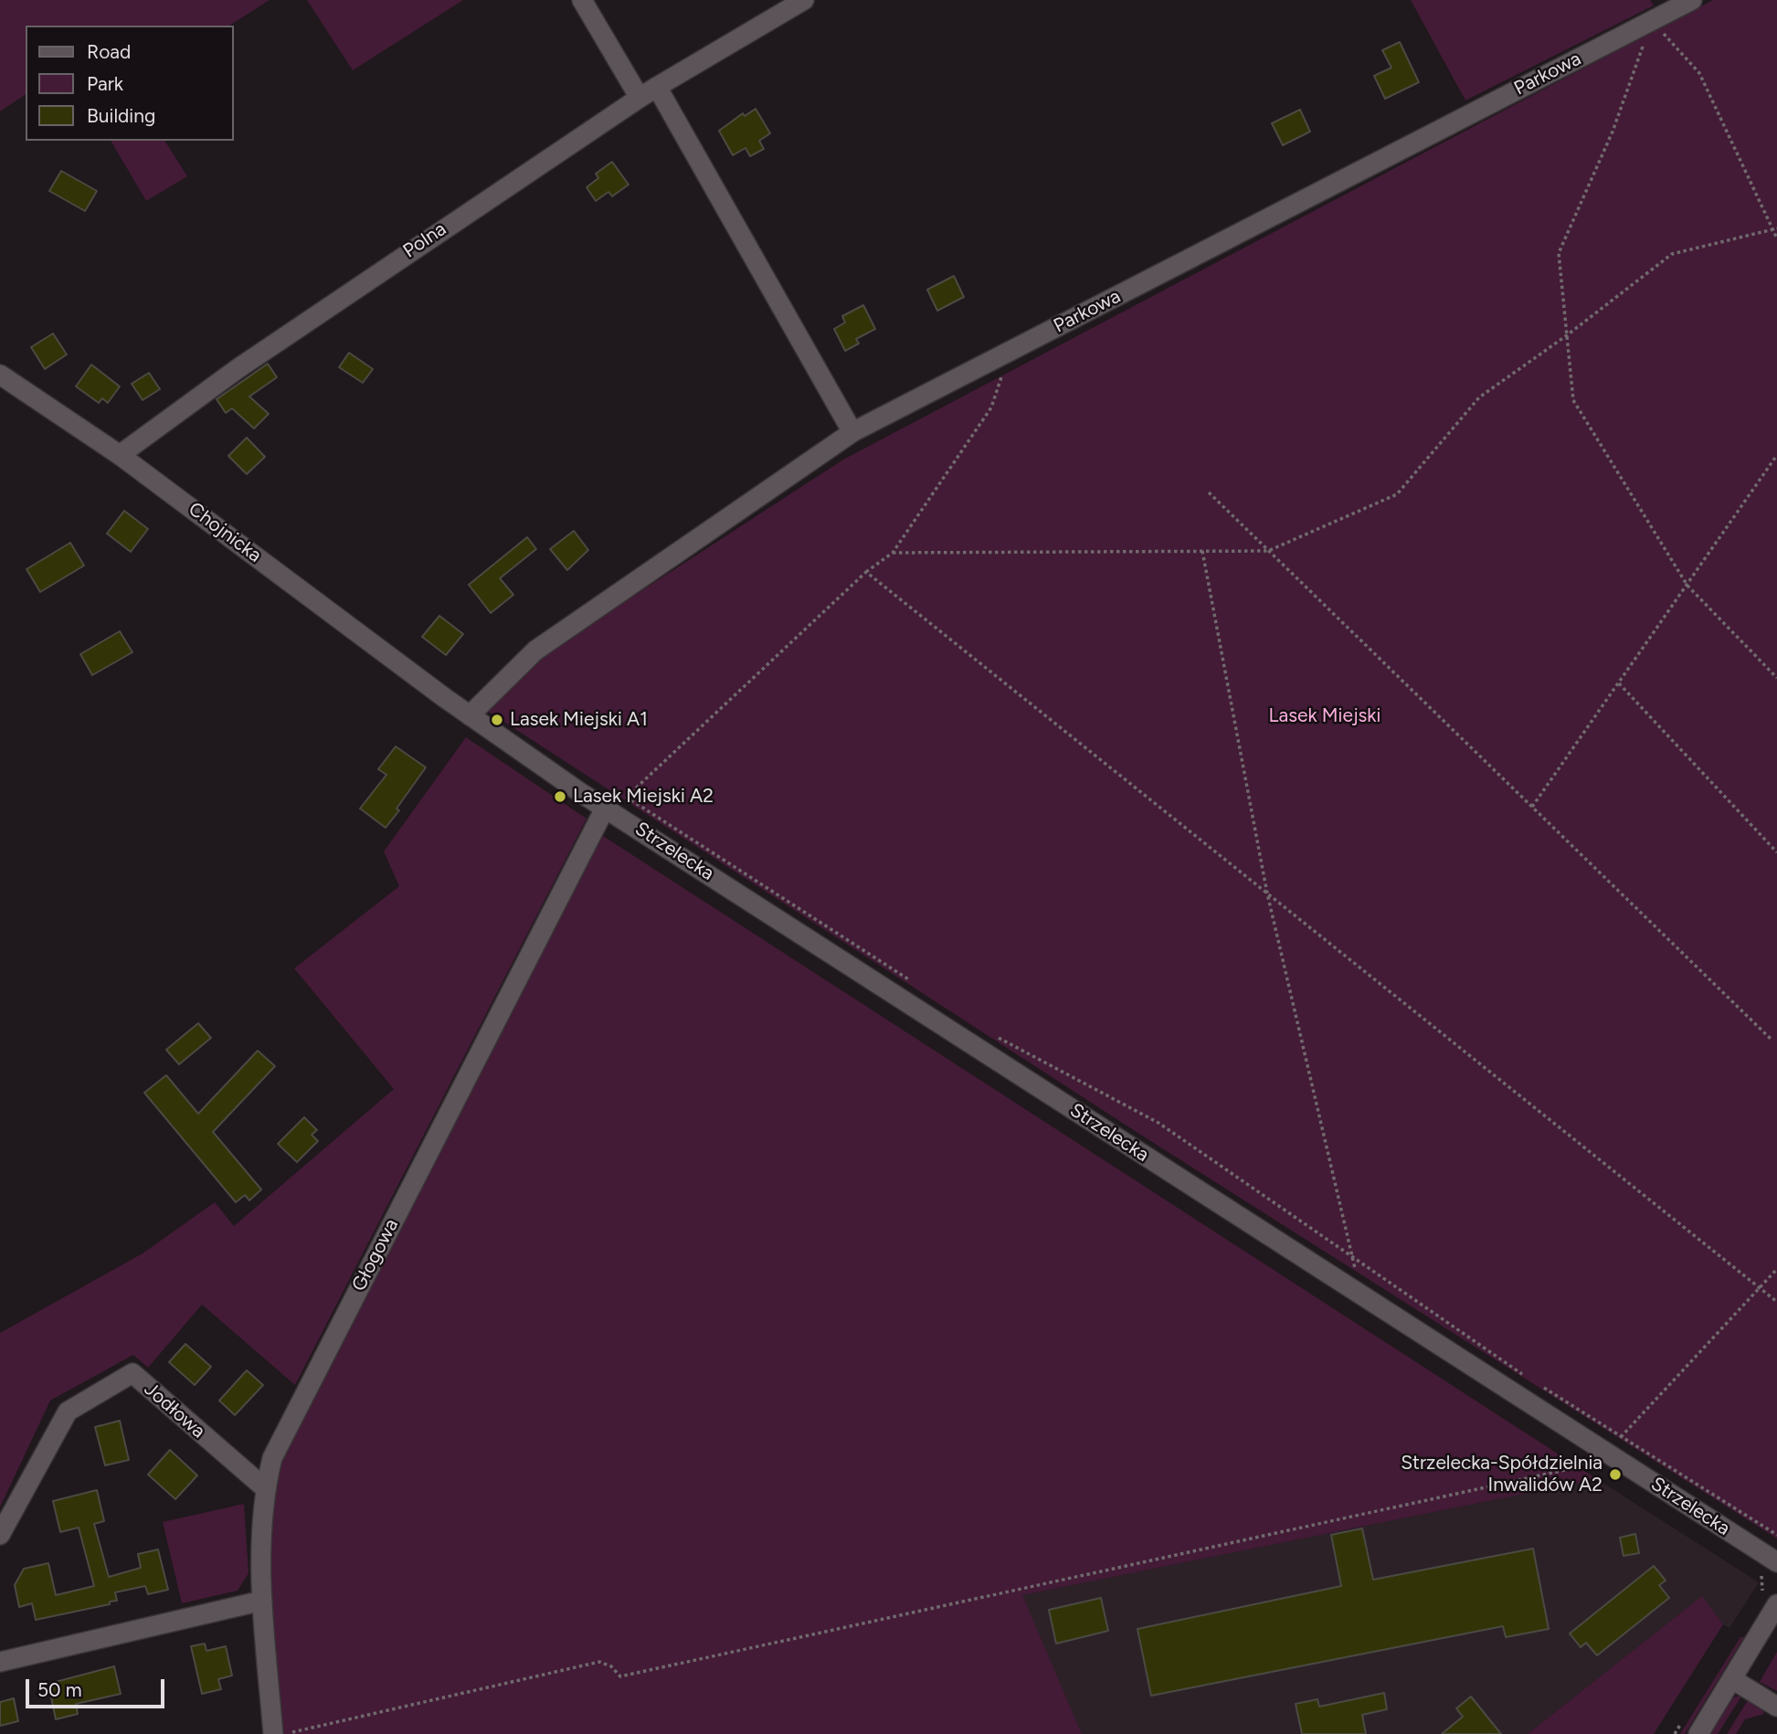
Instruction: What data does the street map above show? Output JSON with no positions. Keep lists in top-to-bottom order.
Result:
{
  "streets": {
    "street": [
      "Parkowa",
      "Polna",
      "Chojnicka",
      "Strzelecka",
      "Głogowa",
      "Jodłowa"
    ]
  },
  "crossings": [
    ["Parkowa", "Strzelecka"],
    ["Polna", "Chojnicka"],
    ["Chojnicka", "Strzelecka"],
    ["Strzelecka", "Głogowa"],
    ["Głogowa", "Jodłowa"]
  ],
  "parks": ["Lasek Miejski"],
  "places": ["Lasek Miejski A1", "Lasek Miejski A2", "Strzelecka-Spółdzielnia Inwalidów A2"],
  "legend": ["Road", "Park", "Building"],
  "scale_bar": "50 m"
}
